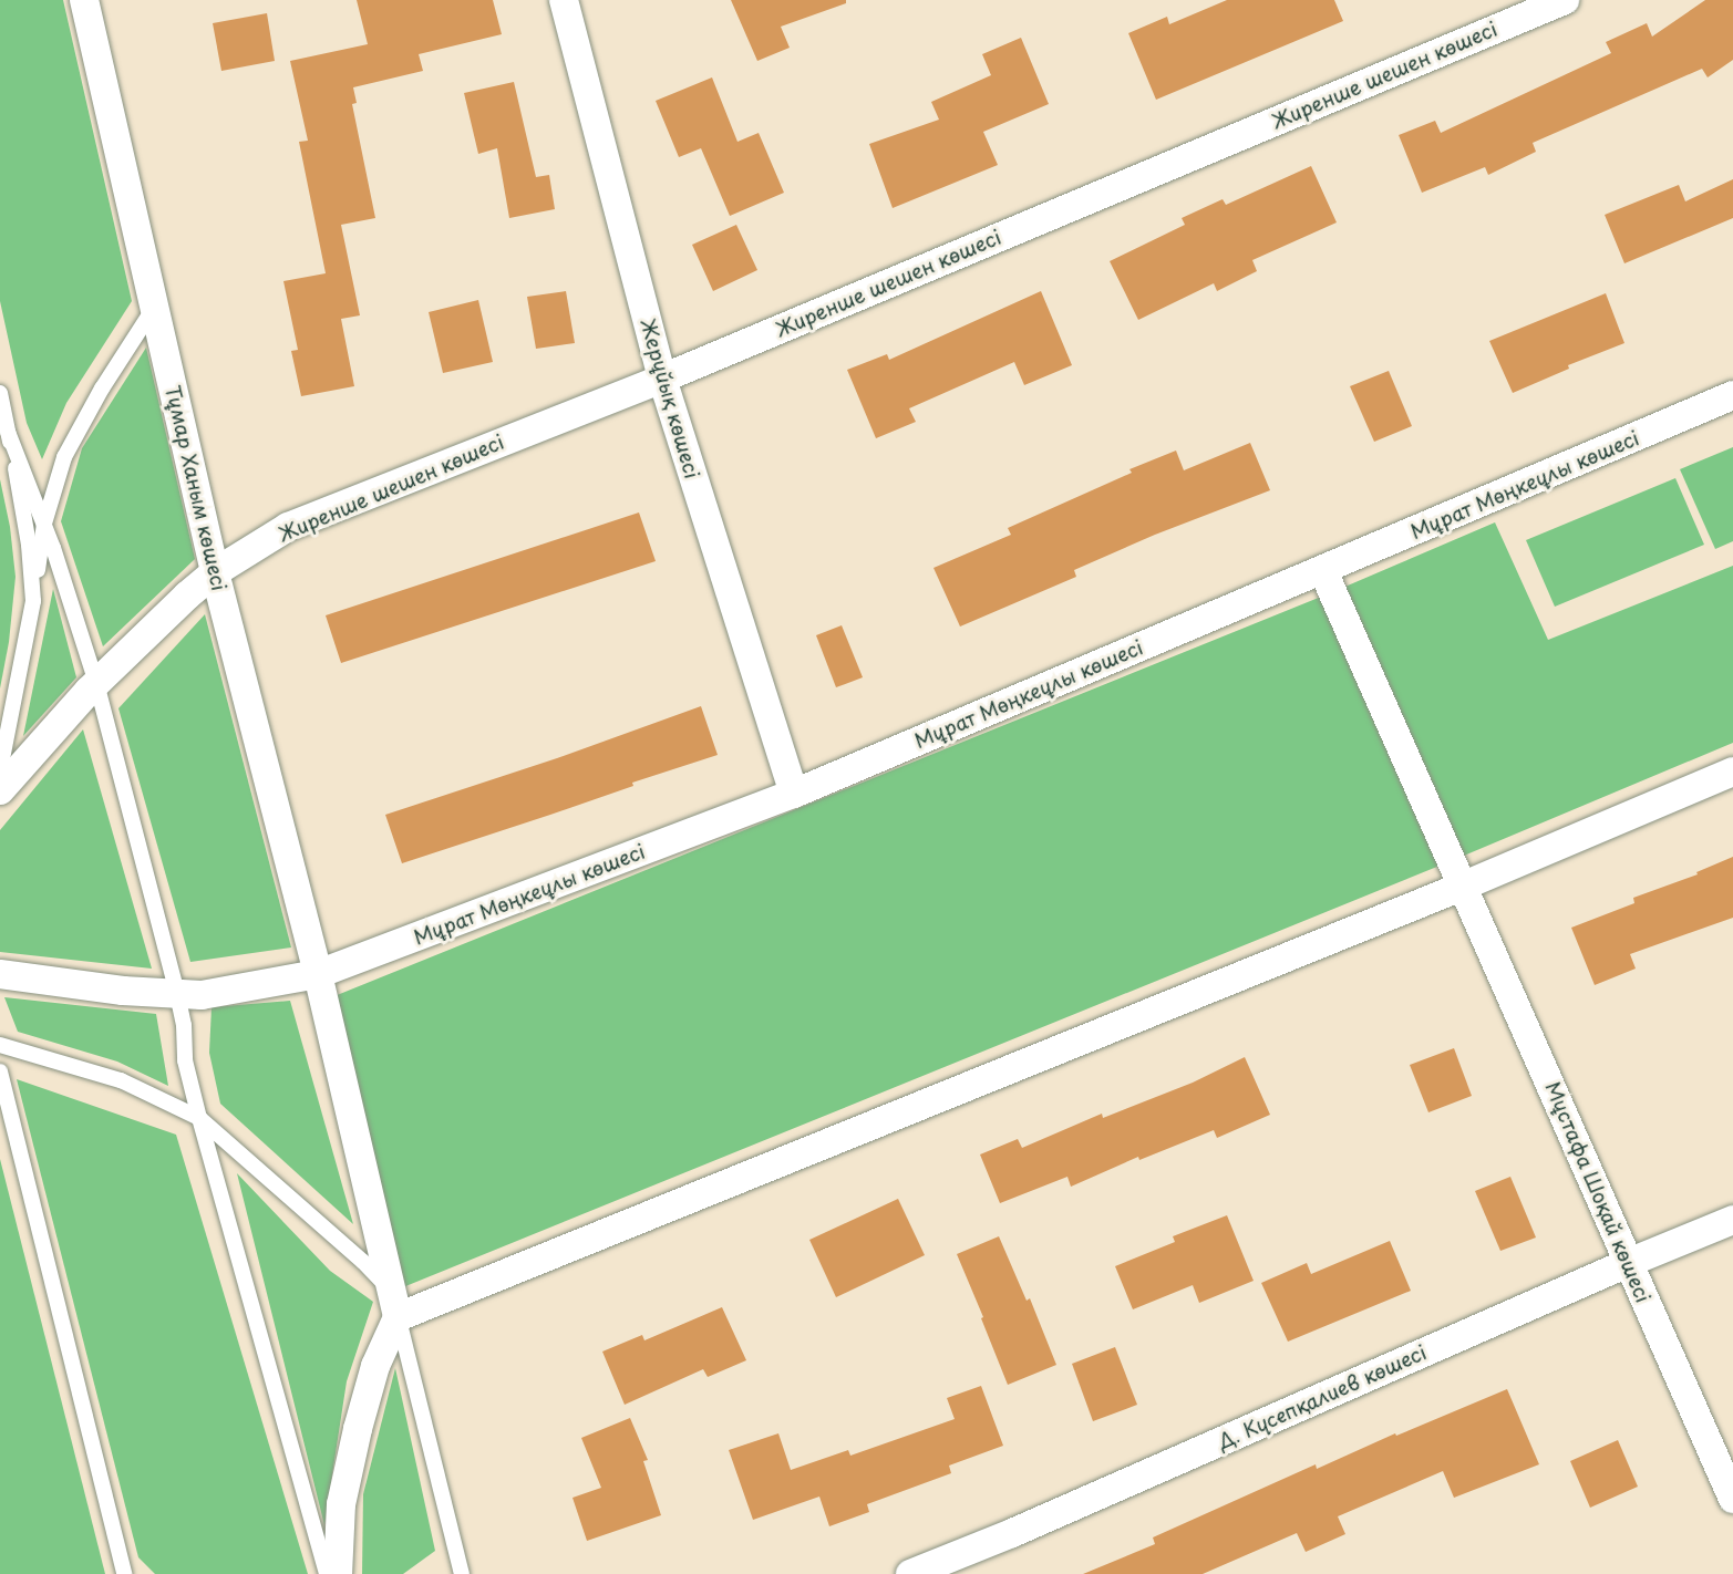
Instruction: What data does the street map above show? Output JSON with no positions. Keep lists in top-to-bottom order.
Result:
{
  "streets": {
    "street": [
      "Жиренше шешен көшесі",
      "Жерұйық көшесі",
      "Мұрат Мөңкеұлы көшесі",
      "Тұмар Ханым көшесі",
      "Мұстафа Шоқай көшесі",
      "Д. Күсепқалиев көшесі"
    ]
  },
  "crossings": [
    ["Жиренше шешен көшесі", "Жерұйық көшесі"],
    ["Жиренше шешен көшесі", "Тұмар Ханым көшесі"],
    ["Жерұйық көшесі", "Мұрат Мөңкеұлы көшесі"],
    ["Мұрат Мөңкеұлы көшесі", "Тұмар Ханым көшесі"],
    ["Мұрат Мөңкеұлы көшесі", "Мұстафа Шоқай көшесі"],
    ["Мұстафа Шоқай көшесі", "Д. Күсепқалиев көшесі"]
  ]
}
